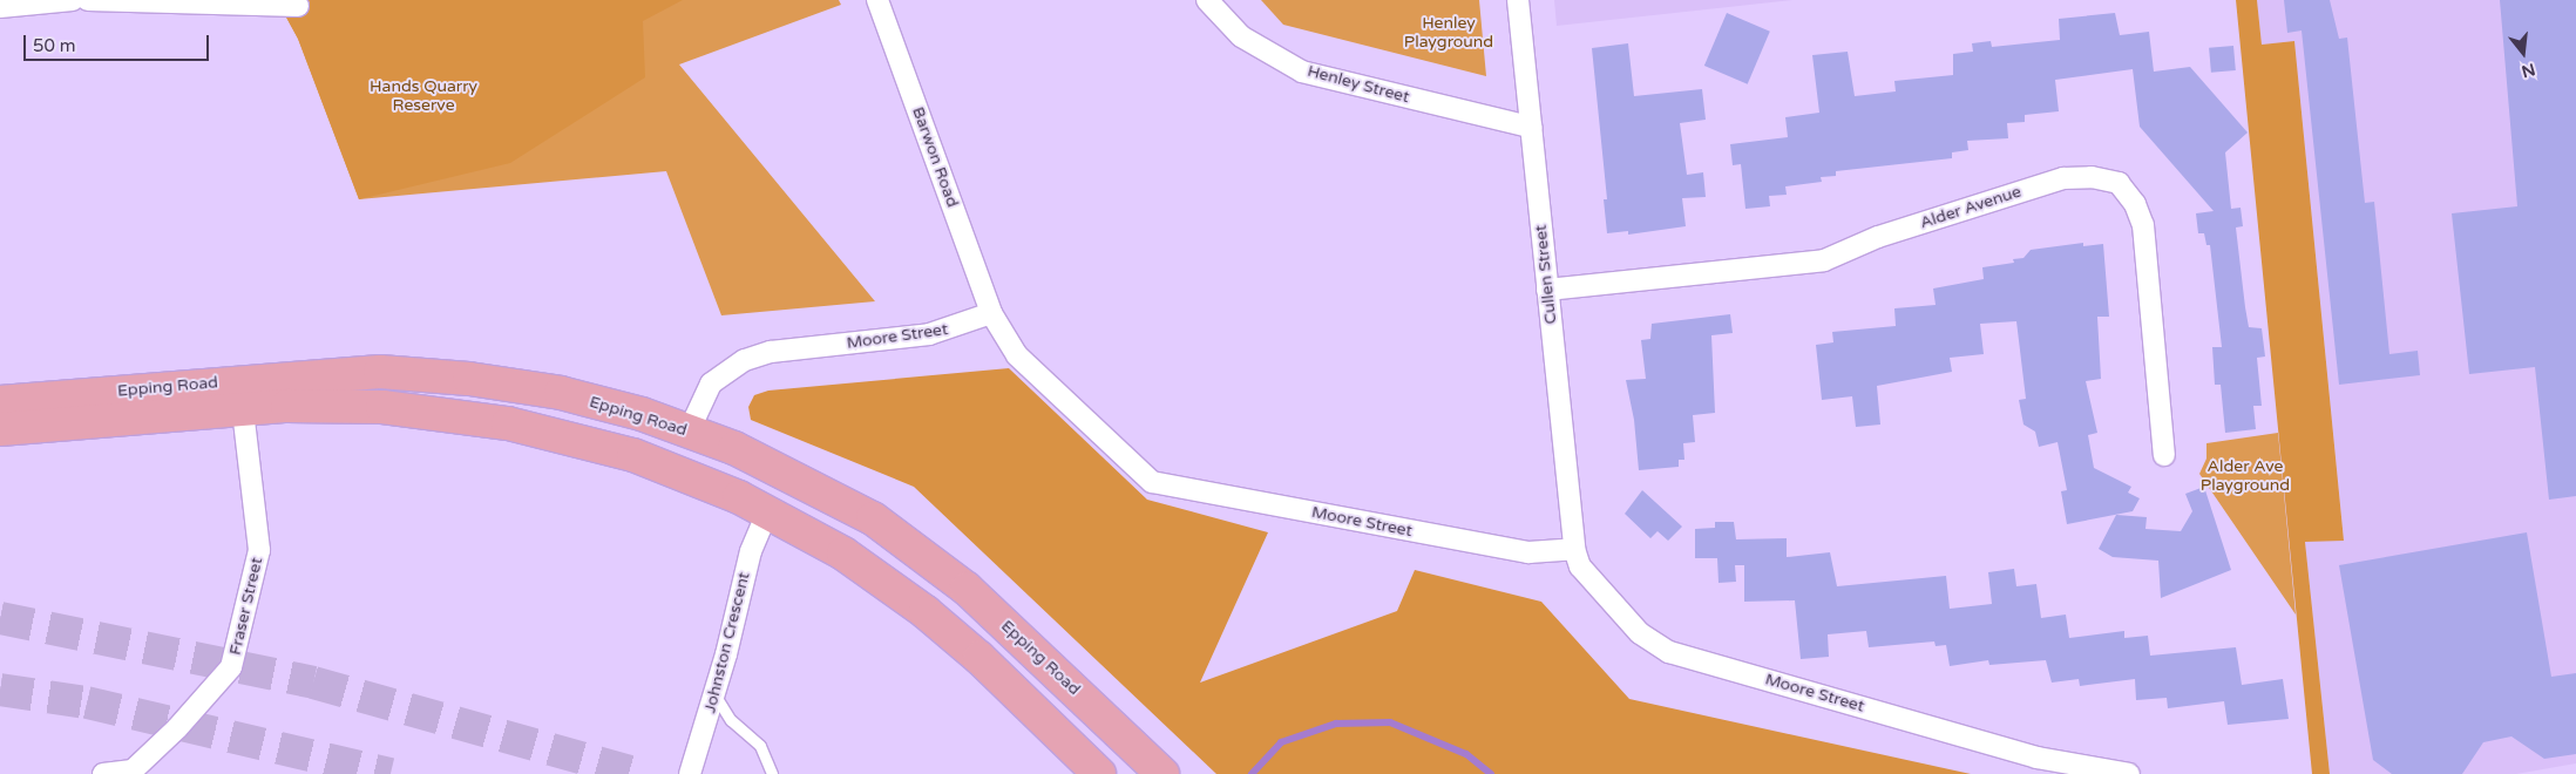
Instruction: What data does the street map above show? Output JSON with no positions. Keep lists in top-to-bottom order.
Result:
{
  "streets": {
    "main road": ["Moore Street", "Epping Road"],
    "street": [
      "Henley Street",
      "Barwon Road",
      "Alder Avenue",
      "Cullen Street",
      "Fraser Street",
      "Johnston Crescent"
    ]
  },
  "crossings": [
    ["Henley Street", "Cullen Street"],
    ["Barwon Road", "Moore Street"],
    ["Alder Avenue", "Cullen Street"],
    ["Cullen Street", "Moore Street"],
    ["Moore Street", "Epping Road"],
    ["Epping Road", "Fraser Street"],
    ["Epping Road", "Johnston Crescent"]
  ],
  "parks": ["Henley Playground", "Hands Quarry Reserve", "Alder Ave Playground"],
  "scale_bar": "50 m",
  "north": "bottom"
}
